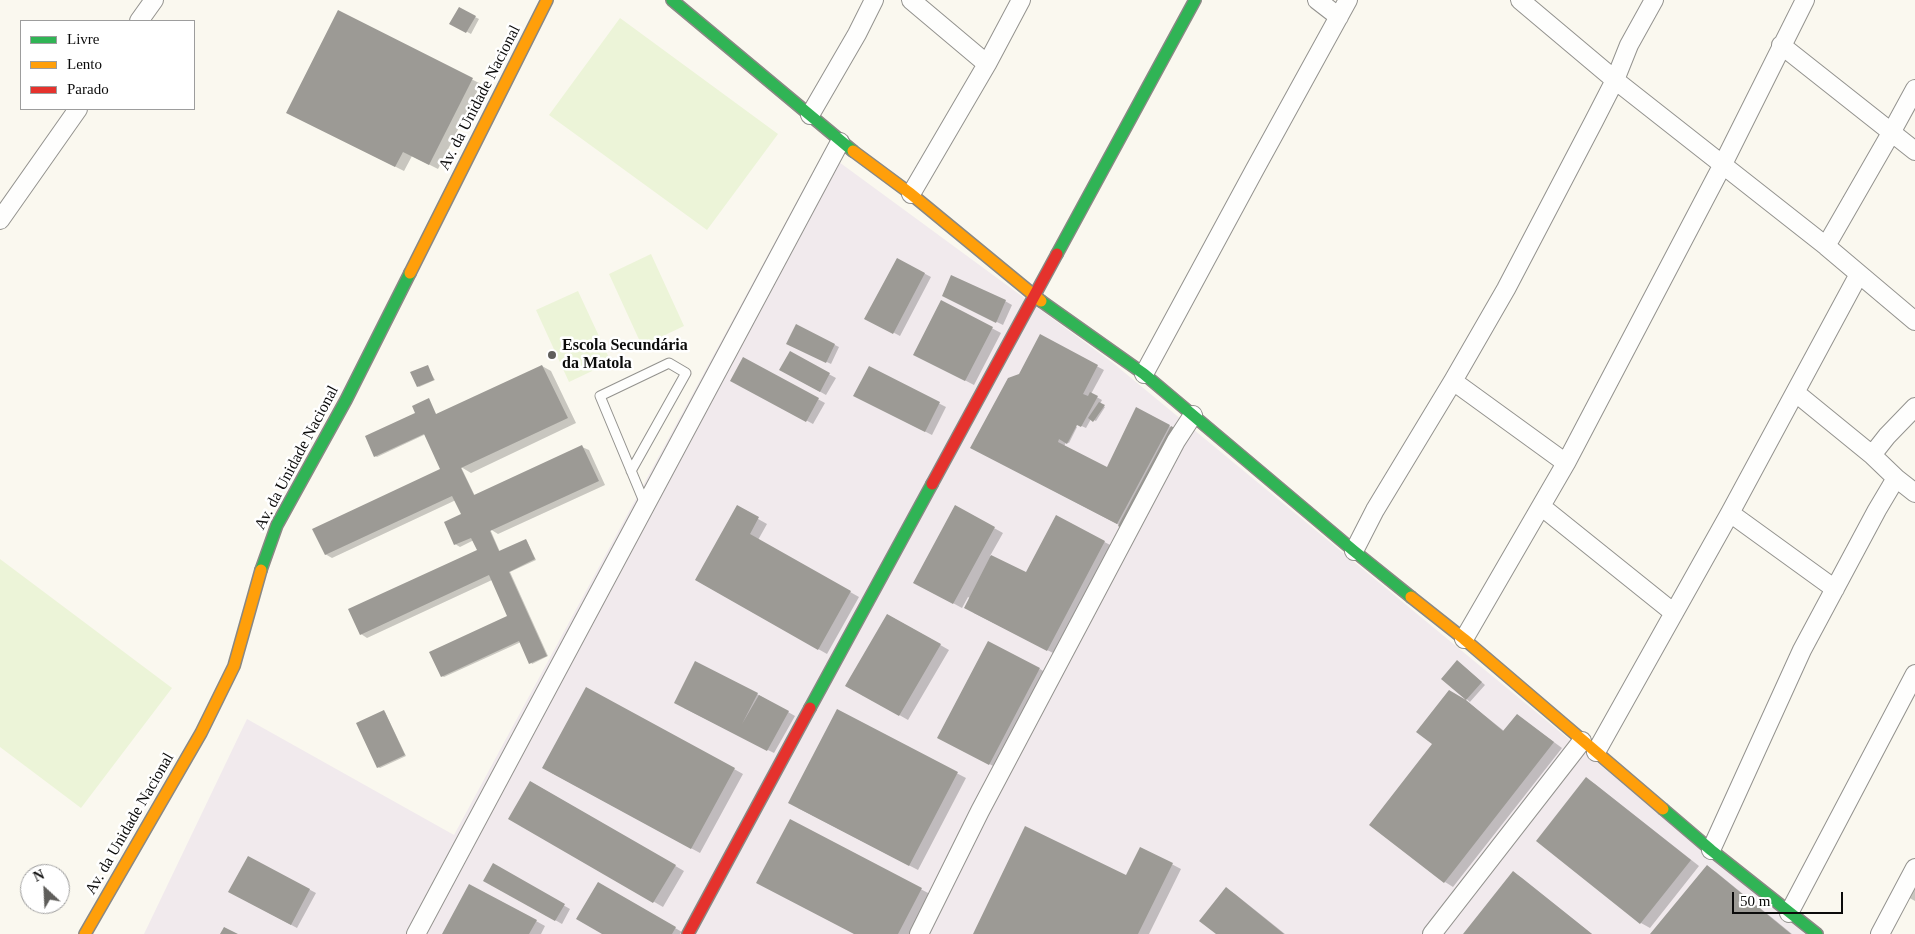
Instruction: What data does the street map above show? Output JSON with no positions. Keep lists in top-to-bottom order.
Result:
{
  "streets": {
    "street": ["Av. da Unidade Nacional"]
  },
  "places": ["Escola Secundária da Matola"],
  "legend": ["Livre", "Lento", "Parado"],
  "scale_bar": "50 m",
  "north": "top left"
}
